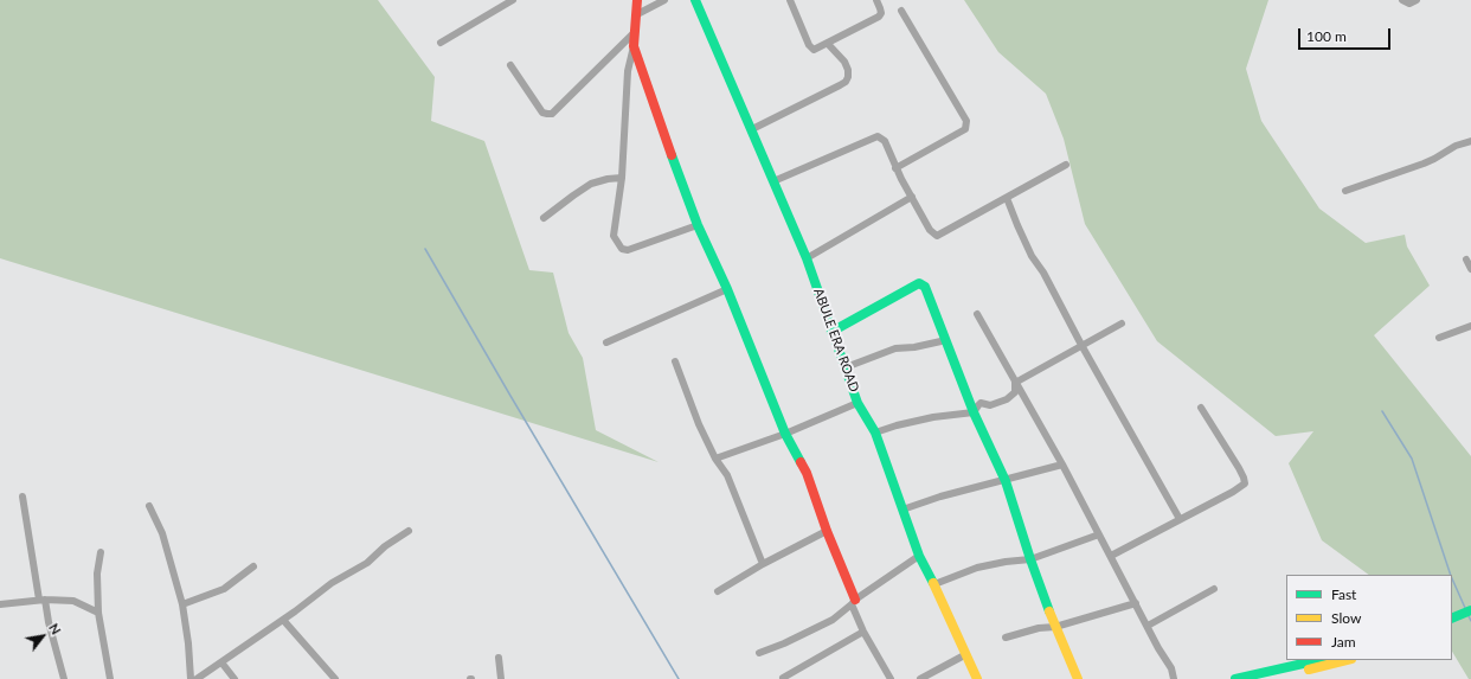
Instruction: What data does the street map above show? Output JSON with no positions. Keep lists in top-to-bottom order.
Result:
{
  "streets": {
    "street": ["ABULE ERA ROAD"]
  },
  "legend": ["Fast", "Slow", "Jam"],
  "scale_bar": "100 m",
  "north": "top right"
}
